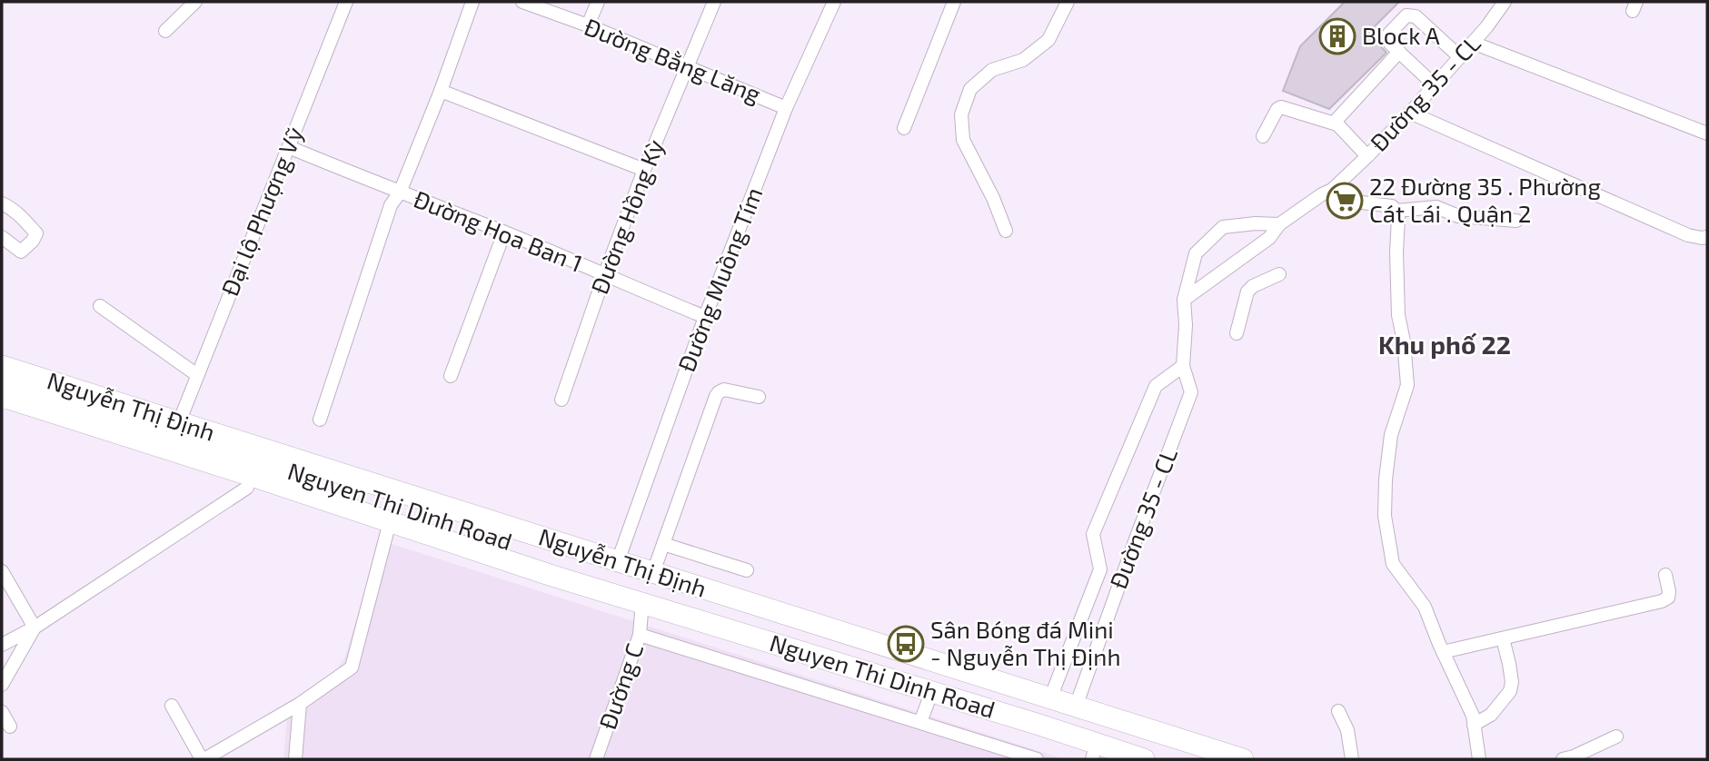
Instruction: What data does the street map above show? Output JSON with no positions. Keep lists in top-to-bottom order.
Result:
{
  "streets": {
    "main road": ["Nguyễn Thị Định", "Nguyen Thi Dinh Road"],
    "street": [
      "Đường Bằng Lăng",
      "Đường 35 - CL",
      "Đại lộ Phượng Vỹ",
      "Đường Hồng Kỳ",
      "Đường Hoa Ban 1",
      "Đường Muồng Tím",
      "Đường C"
    ]
  },
  "crossings": [
    ["Đường Bằng Lăng", "Đường Hồng Kỳ"],
    ["Đường Bằng Lăng", "Đường Muồng Tím"],
    ["Đường 35 - CL", "Nguyễn Thị Định"],
    ["Đường 35 - CL", "Nguyen Thi Dinh Road"],
    ["Đại lộ Phượng Vỹ", "Đường Hoa Ban 1"],
    ["Đại lộ Phượng Vỹ", "Nguyễn Thị Định"],
    ["Đường Hồng Kỳ", "Đường Hoa Ban 1"],
    ["Đường Hoa Ban 1", "Đường Muồng Tím"],
    ["Đường Muồng Tím", "Nguyễn Thị Định"],
    ["Đường Muồng Tím", "Nguyen Thi Dinh Road"],
    ["Nguyễn Thị Định", "Nguyen Thi Dinh Road"],
    ["Nguyễn Thị Định", "Đường C"],
    ["Nguyen Thi Dinh Road", "Đường C"]
  ],
  "districts": ["Khu phố 22"],
  "places": {
    "building": ["Block A"],
    "supermarket": ["22 Đường 35 . Phường Cát Lái . Quận 2"],
    "bus stop": ["Sân Bóng đá Mini - Nguyễn Thị Định"]
  }
}
